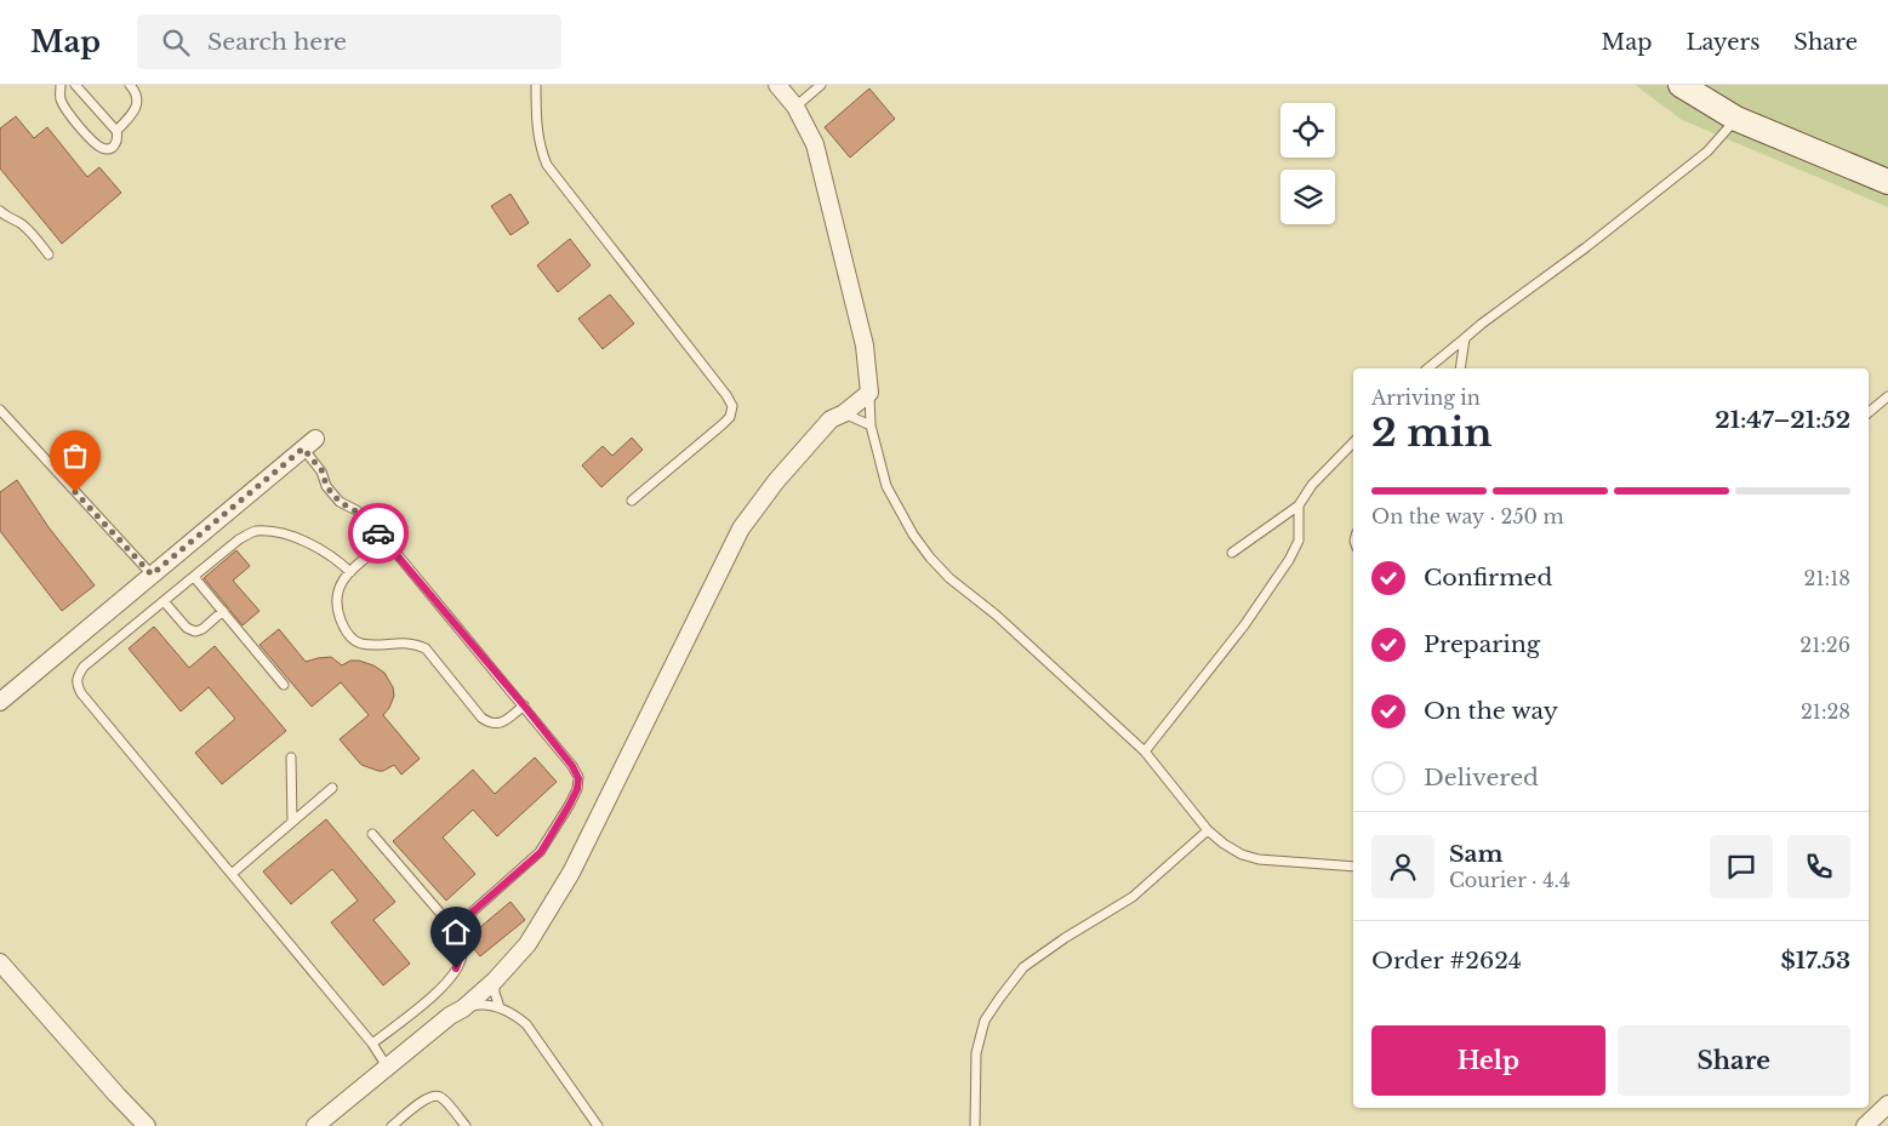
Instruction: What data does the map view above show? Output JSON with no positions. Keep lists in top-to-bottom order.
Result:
{
  "page": {
    "header": "Map",
    "search": "Search here",
    "nav": ["Map", "Layers", "Share"],
    "heading": ["2 min", "Arriving in", "21:47–21:52"],
    "panel": [
      "Sam",
      "Courier · 4.4",
      "Order #2624",
      "$17.53"
    ],
    "bar": "On the way · 250 m",
    "list": [
      ["Confirmed", "21:18"],
      ["Preparing", "21:26"],
      ["On the way", "21:28"],
      "Delivered"
    ],
    "buttons": ["Help", "Share"]
  }
}
